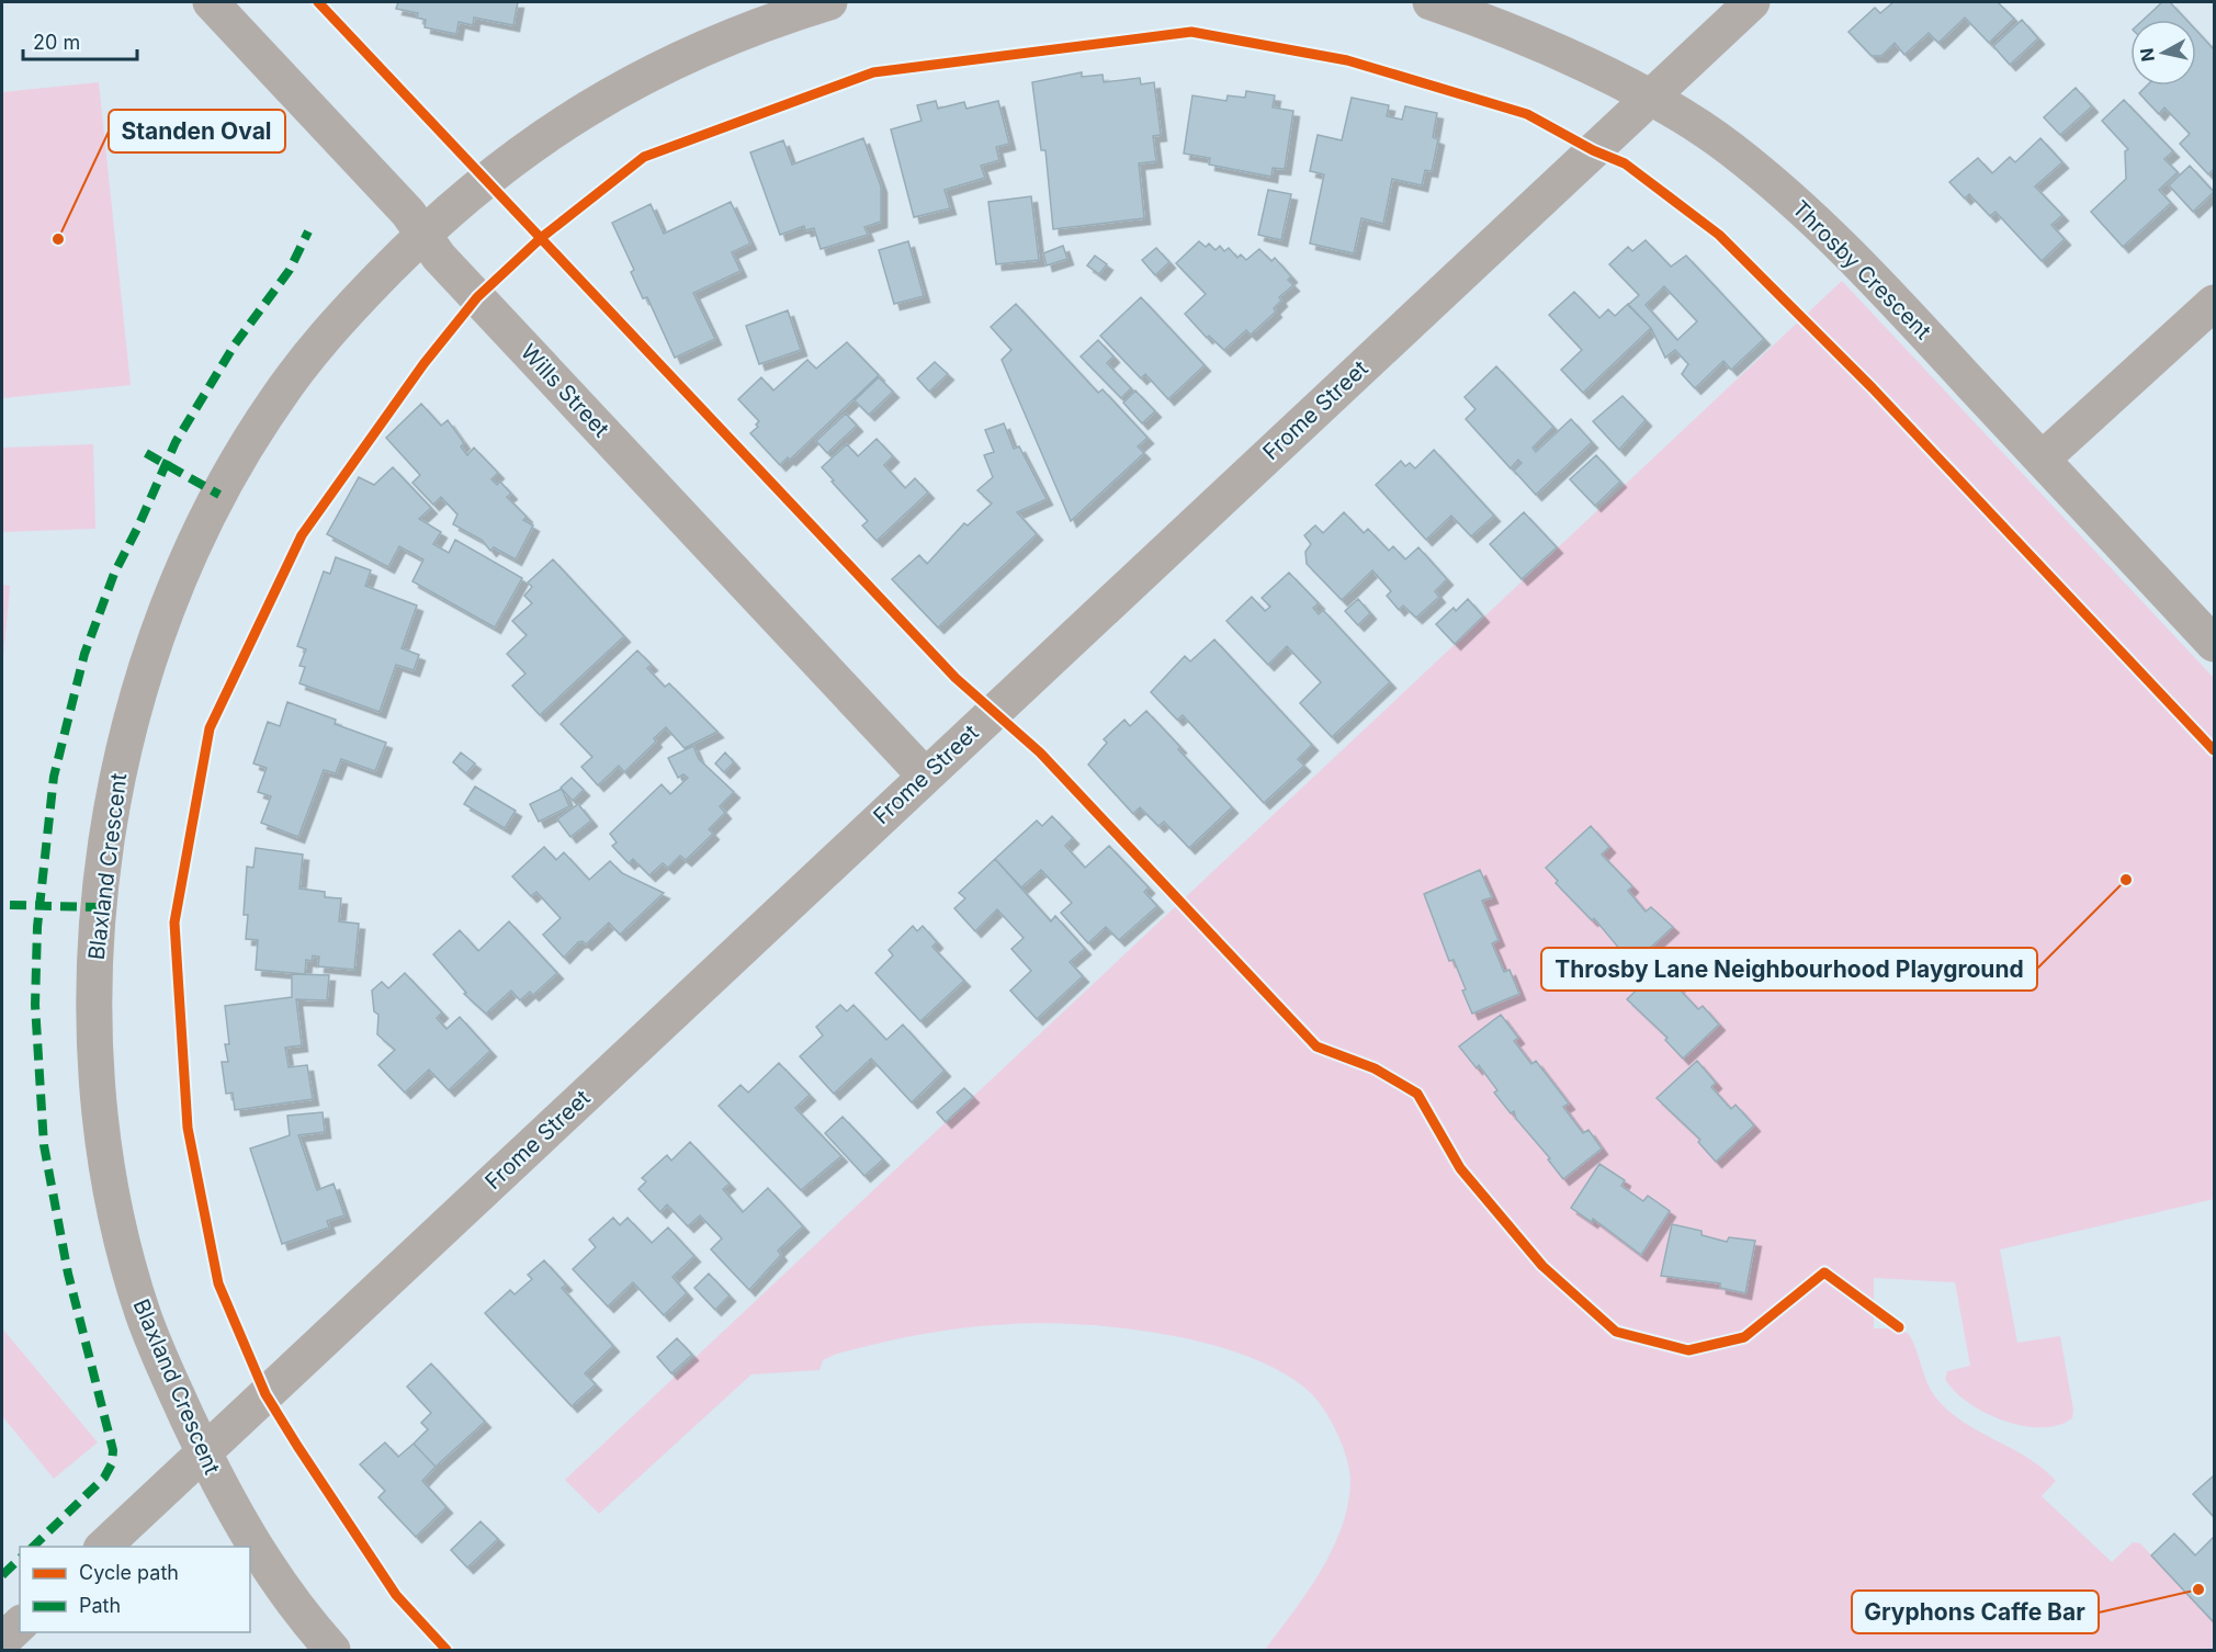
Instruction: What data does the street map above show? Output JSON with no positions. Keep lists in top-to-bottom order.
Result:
{
  "streets": {
    "street": [
      "Throsby Crescent",
      "Wills Street",
      "Frome Street",
      "Blaxland Crescent"
    ]
  },
  "crossings": [
    ["Throsby Crescent", "Frome Street"],
    ["Wills Street", "Frome Street"],
    ["Wills Street", "Blaxland Crescent"],
    ["Frome Street", "Blaxland Crescent"]
  ],
  "places": ["Standen Oval", "Throsby Lane Neighbourhood Playground", "Gryphons Caffe Bar"],
  "legend": ["Cycle path", "Path"],
  "scale_bar": "20 m",
  "north": "left"
}
